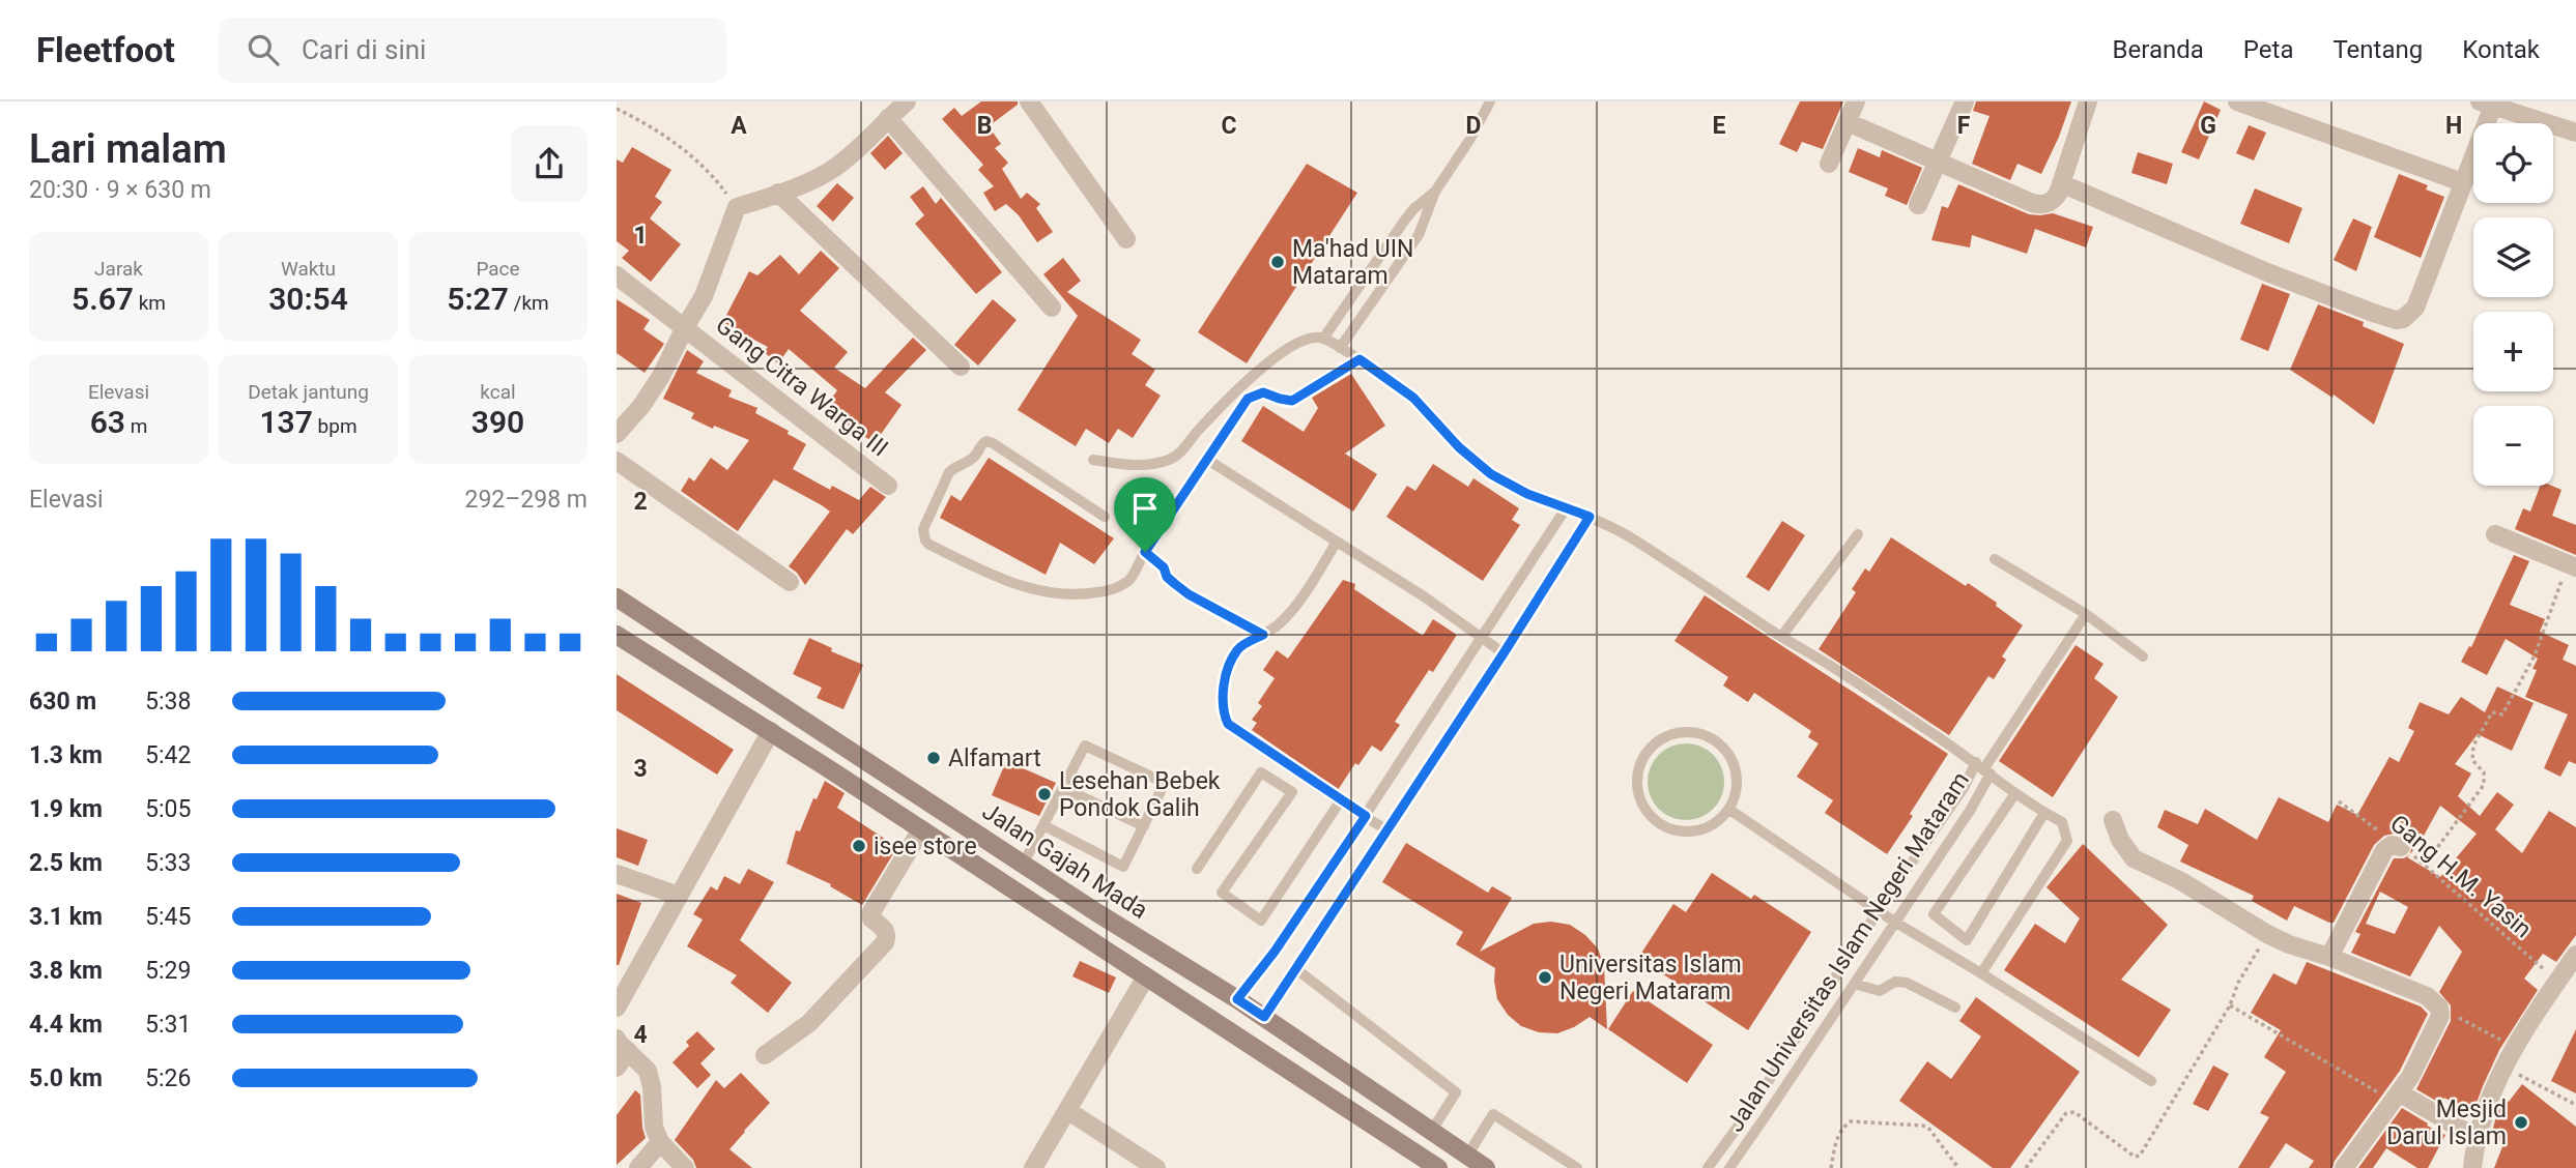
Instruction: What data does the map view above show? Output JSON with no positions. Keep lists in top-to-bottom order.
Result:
{
  "streets": {
    "main road": ["Jalan Gajah Mada"],
    "street": ["Gang Citra Warga III"],
    "lane": ["Jalan Universitas Islam Negeri Mataram"],
    "path": ["Gang H.M. Yasin"]
  },
  "places": [
    "Ma'had UIN Mataram",
    "Alfamart",
    "Lesehan Bebek Pondok Galih",
    "isee store",
    "Universitas Islam Negeri Mataram",
    "Mesjid Darul Islam"
  ],
  "page": {
    "header": "Fleetfoot",
    "search": "Cari di sini",
    "nav": [
      "Beranda",
      "Peta",
      "Tentang",
      "Kontak"
    ],
    "heading": ["Lari malam", "20:30 · 9 × 630 m"],
    "map_buttons": ["+", "−"],
    "stats": [
      ["Jarak", "5.67 km"],
      ["Waktu", "30:54"],
      ["Pace", "5:27 /km"],
      ["Elevasi", "63 m"],
      ["Detak jantung", "137 bpm"],
      ["kcal", "390"]
    ],
    "chart": ["Elevasi", "292–298 m"],
    "list": [
      {
        "name": "630 m",
        "note": "5:38"
      },
      {
        "name": "1.3 km",
        "note": "5:42"
      },
      {
        "name": "1.9 km",
        "note": "5:05"
      },
      {
        "name": "2.5 km",
        "note": "5:33"
      },
      {
        "name": "3.1 km",
        "note": "5:45"
      },
      {
        "name": "3.8 km",
        "note": "5:29"
      },
      {
        "name": "4.4 km",
        "note": "5:31"
      },
      {
        "name": "5.0 km",
        "note": "5:26"
      }
    ]
  },
  "grid": {
    "columns": [
      "A",
      "B",
      "C",
      "D",
      "E",
      "F",
      "G",
      "H"
    ],
    "rows": [
      "1",
      "2",
      "3",
      "4"
    ]
  }
}
